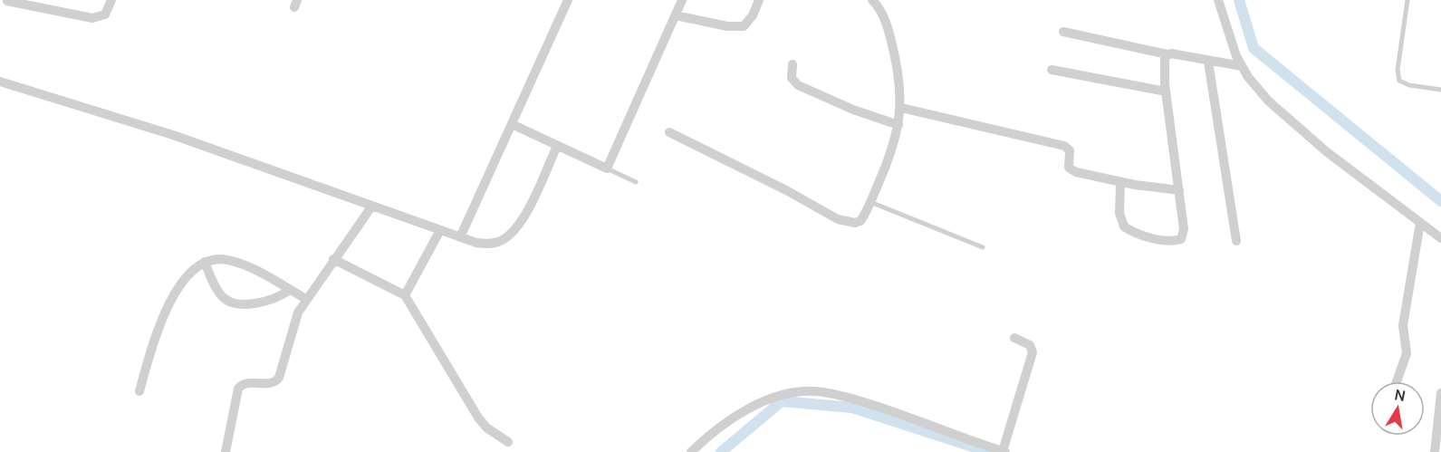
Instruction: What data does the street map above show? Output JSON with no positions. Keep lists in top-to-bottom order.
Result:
{
  "north": "top"
}
